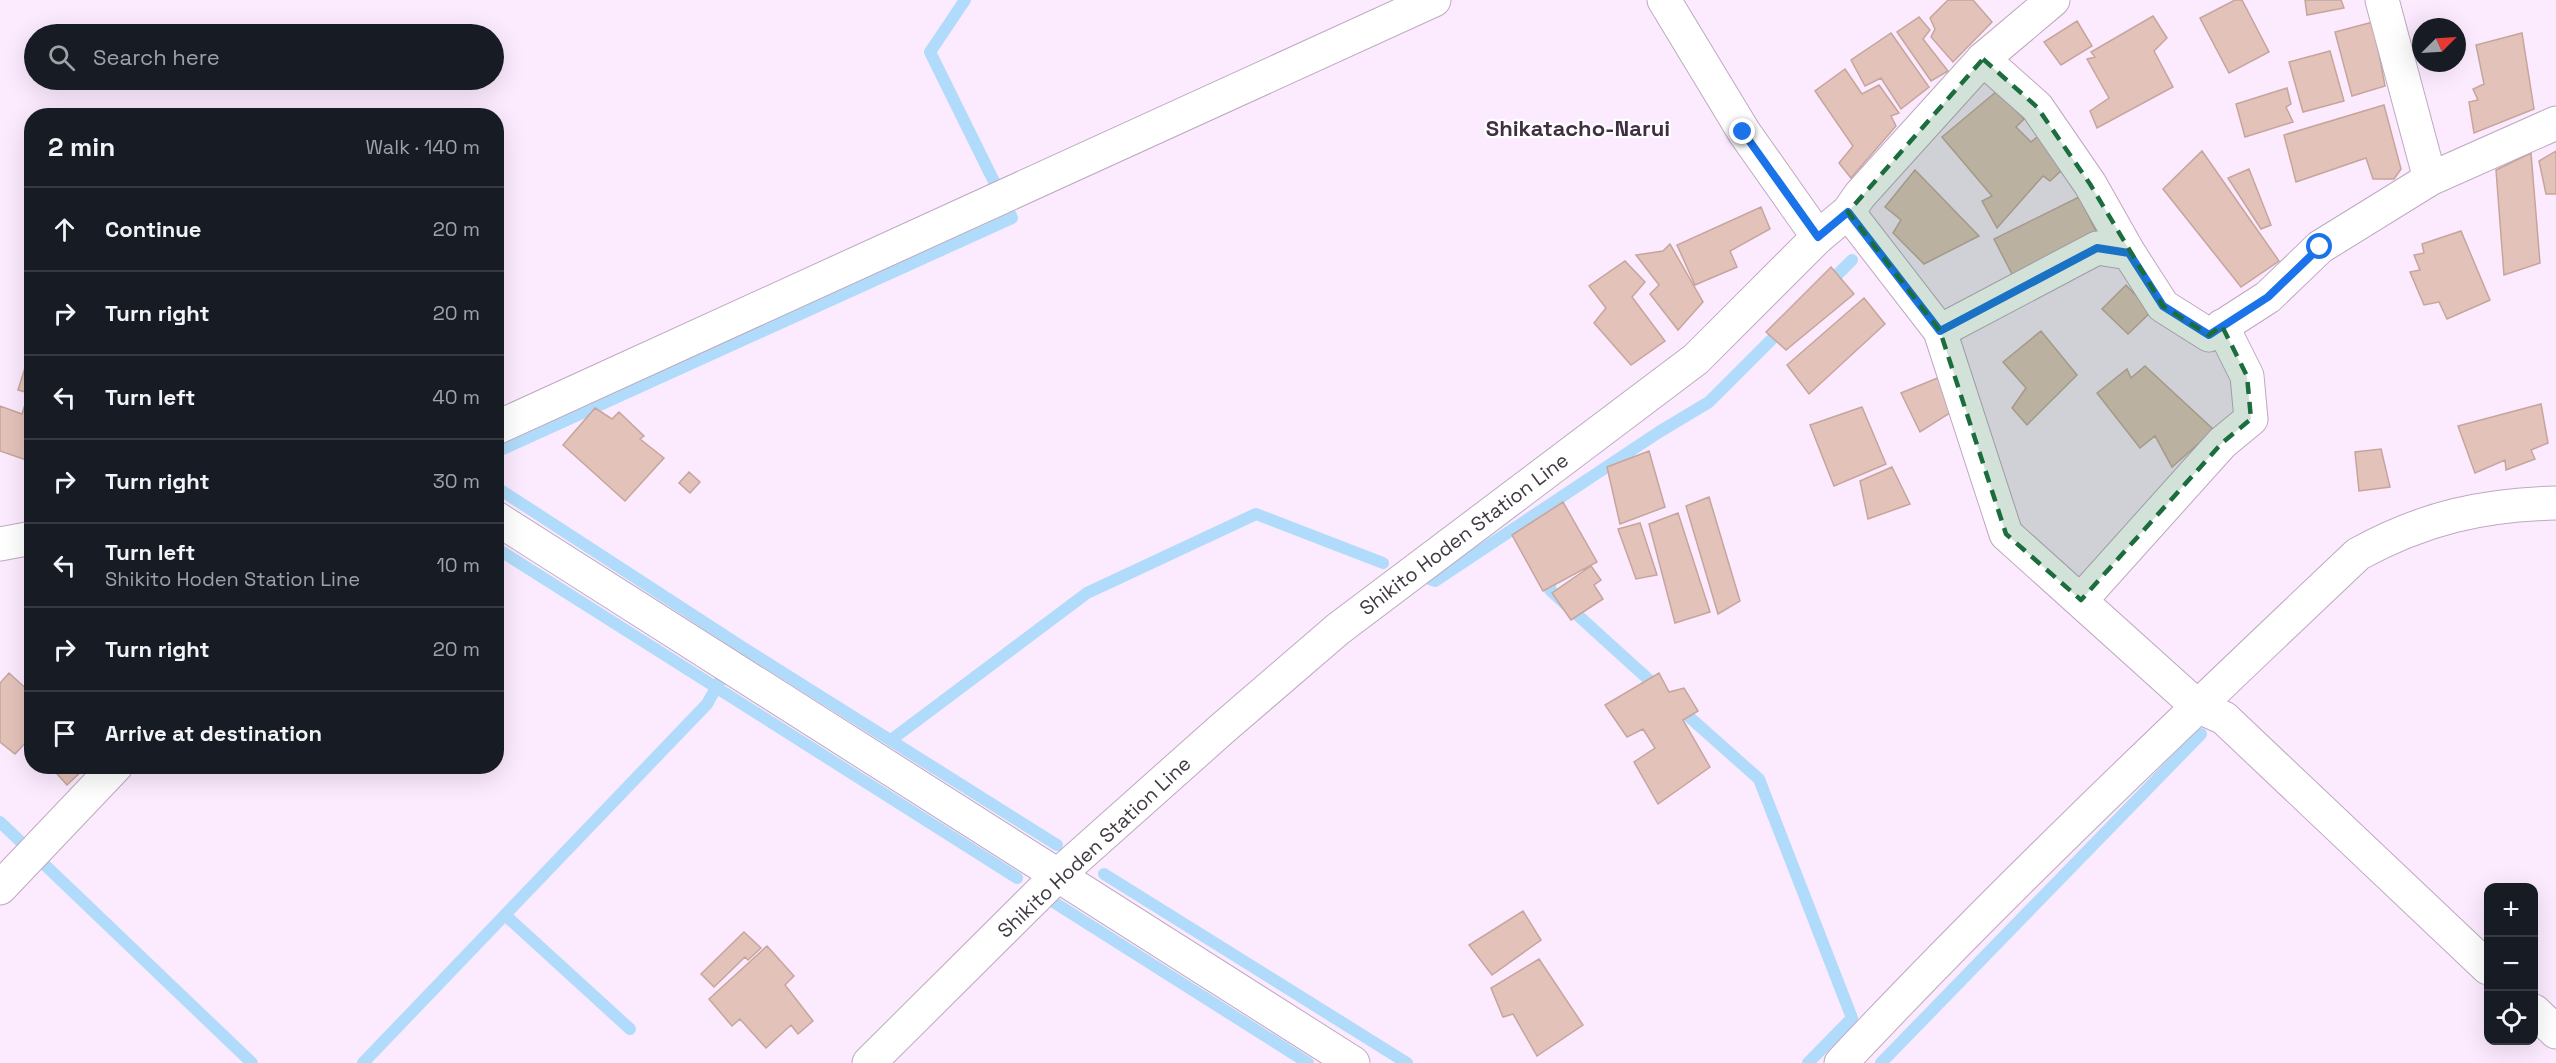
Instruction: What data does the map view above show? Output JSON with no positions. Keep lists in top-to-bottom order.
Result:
{
  "streets": {
    "street": ["Shikito Hoden Station Line"]
  },
  "districts": ["Shikatacho-Narui"],
  "north": "top right",
  "page": {
    "search": "Search here",
    "heading": ["2 min", "Walk · 140 m"],
    "list": [
      ["Continue", "20 m"],
      ["Turn right", "20 m"],
      ["Turn left", "40 m"],
      ["Turn right", "30 m"],
      ["Turn left", "Shikito Hoden Station Line", "10 m"],
      ["Turn right", "20 m"],
      "Arrive at destination"
    ],
    "map_buttons": ["+", "−"]
  }
}
